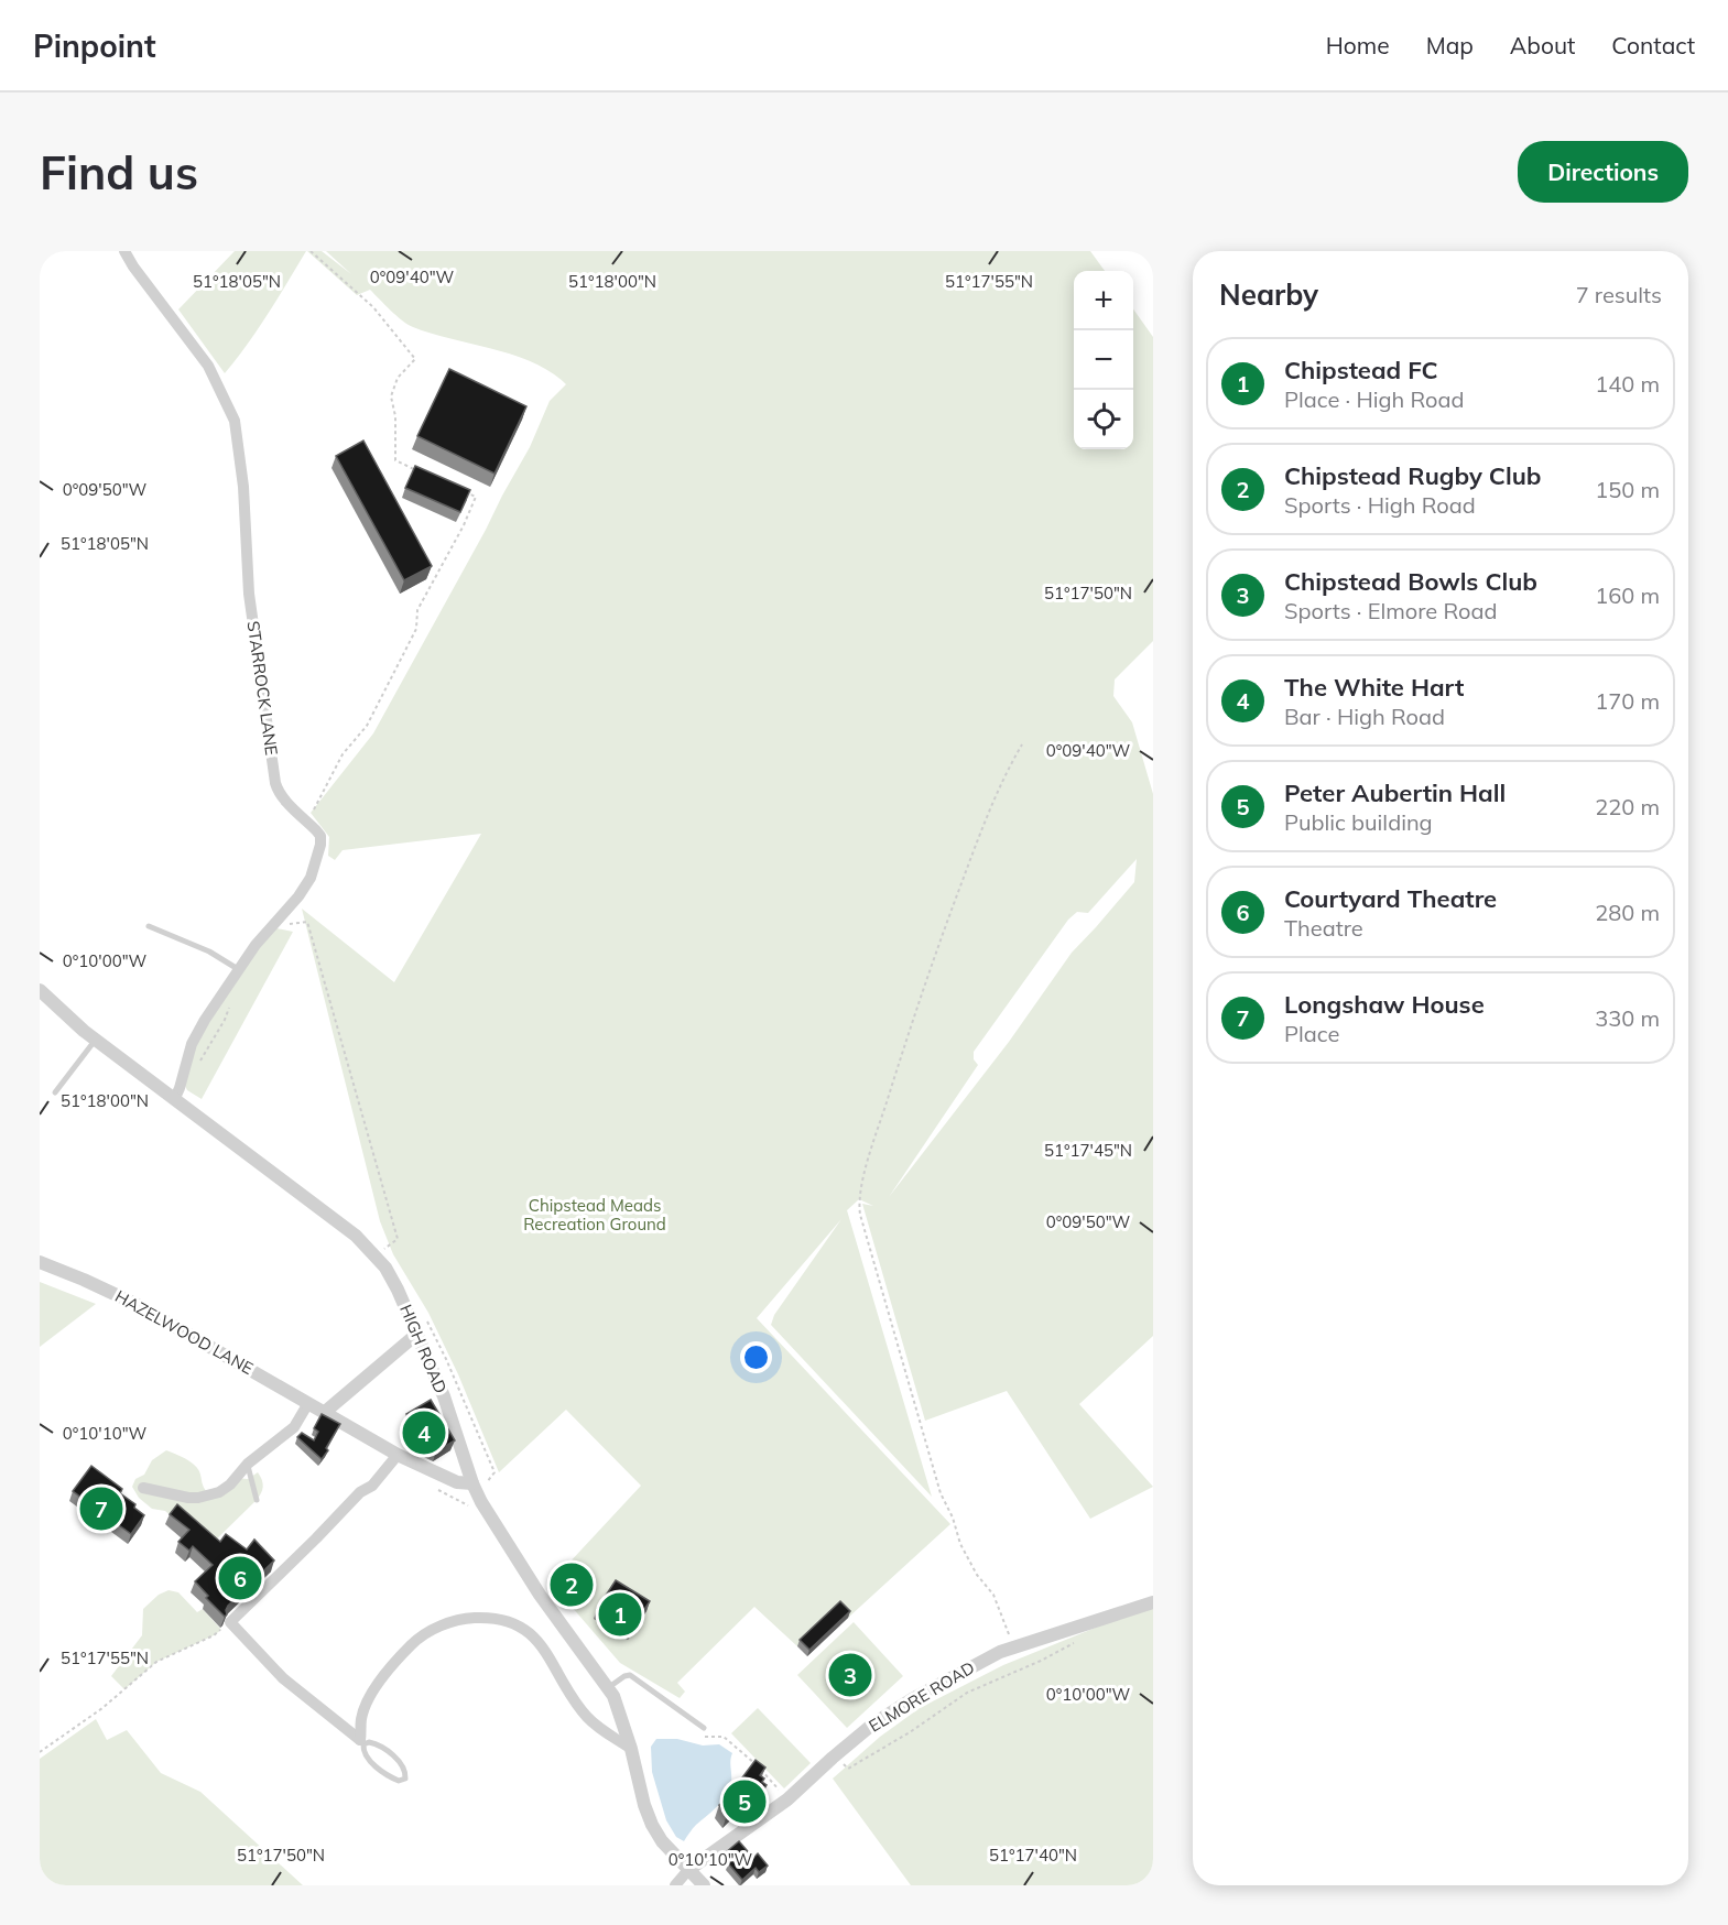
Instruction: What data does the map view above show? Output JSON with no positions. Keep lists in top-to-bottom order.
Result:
{
  "streets": {
    "street": [
      "STARROCK LANE",
      "HAZELWOOD LANE",
      "HIGH ROAD",
      "ELMORE ROAD"
    ]
  },
  "crossings": [
    ["STARROCK LANE", "HIGH ROAD"],
    ["HAZELWOOD LANE", "HIGH ROAD"],
    ["HIGH ROAD", "ELMORE ROAD"]
  ],
  "parks": ["Chipstead Meads Recreation Ground"],
  "page": {
    "header": "Pinpoint",
    "nav": [
      "Home",
      "Map",
      "About",
      "Contact"
    ],
    "buttons": "Directions",
    "title": "Find us",
    "heading": ["Nearby", "7 results"],
    "map_buttons": ["+", "−"],
    "list": [
      {
        "mark": "1",
        "name": "Chipstead FC",
        "note": "Place · High Road",
        "value": "140 m"
      },
      {
        "mark": "2",
        "name": "Chipstead Rugby Club",
        "note": "Sports · High Road",
        "value": "150 m"
      },
      {
        "mark": "3",
        "name": "Chipstead Bowls Club",
        "note": "Sports · Elmore Road",
        "value": "160 m"
      },
      {
        "mark": "4",
        "name": "The White Hart",
        "note": "Bar · High Road",
        "value": "170 m"
      },
      {
        "mark": "5",
        "name": "Peter Aubertin Hall",
        "note": "Public building",
        "value": "220 m"
      },
      {
        "mark": "6",
        "name": "Courtyard Theatre",
        "note": "Theatre",
        "value": "280 m"
      },
      {
        "mark": "7",
        "name": "Longshaw House",
        "note": "Place",
        "value": "330 m"
      }
    ],
    "pins": [
      "4",
      "7",
      "6",
      "2",
      "1",
      "3",
      "5"
    ]
  },
  "coordinates": [
    "0°09'40\"W",
    "51°18'05\"N",
    "51°18'00\"N",
    "51°17'55\"N",
    "0°09'50\"W",
    "51°17'50\"N",
    "0°10'00\"W",
    "51°17'45\"N",
    "0°10'10\"W",
    "51°17'40\"N"
  ]
}
